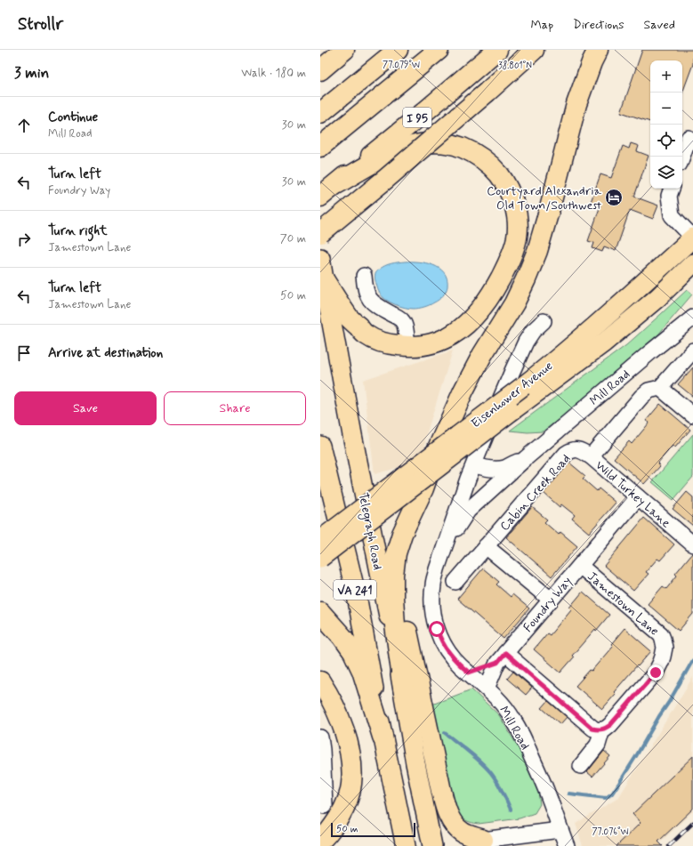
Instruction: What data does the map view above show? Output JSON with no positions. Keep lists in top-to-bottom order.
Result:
{
  "streets": {
    "highway": ["I 95"],
    "main road": ["Eisenhower Avenue", "Telegraph Road", "VA 241"],
    "street": [
      "Mill Road",
      "Cabin Creek Road",
      "Wild Turkey Lane",
      "Jamestown Lane",
      "Foundry Way"
    ]
  },
  "crossings": [
    ["Mill Road", "Foundry Way"],
    ["Cabin Creek Road", "Wild Turkey Lane"],
    ["Wild Turkey Lane", "Foundry Way"],
    ["Jamestown Lane", "Foundry Way"]
  ],
  "places": {
    "hotel": ["Courtyard Alexandria Old Town/Southwest"]
  },
  "scale_bar": "50 m",
  "page": {
    "header": "Strollr",
    "nav": ["Map", "Directions", "Saved"],
    "heading": ["3 min", "Walk · 180 m"],
    "map_buttons": ["+", "−"],
    "list": [
      ["Continue", "Mill Road", "30 m"],
      ["Turn left", "Foundry Way", "30 m"],
      ["Turn right", "Jamestown Lane", "70 m"],
      ["Turn left", "Jamestown Lane", "50 m"],
      "Arrive at destination"
    ],
    "buttons": ["Save", "Share"],
    "scale": "50 m"
  },
  "coordinates": ["77.079°W", "38.801°N", "77.076°W"]
}
